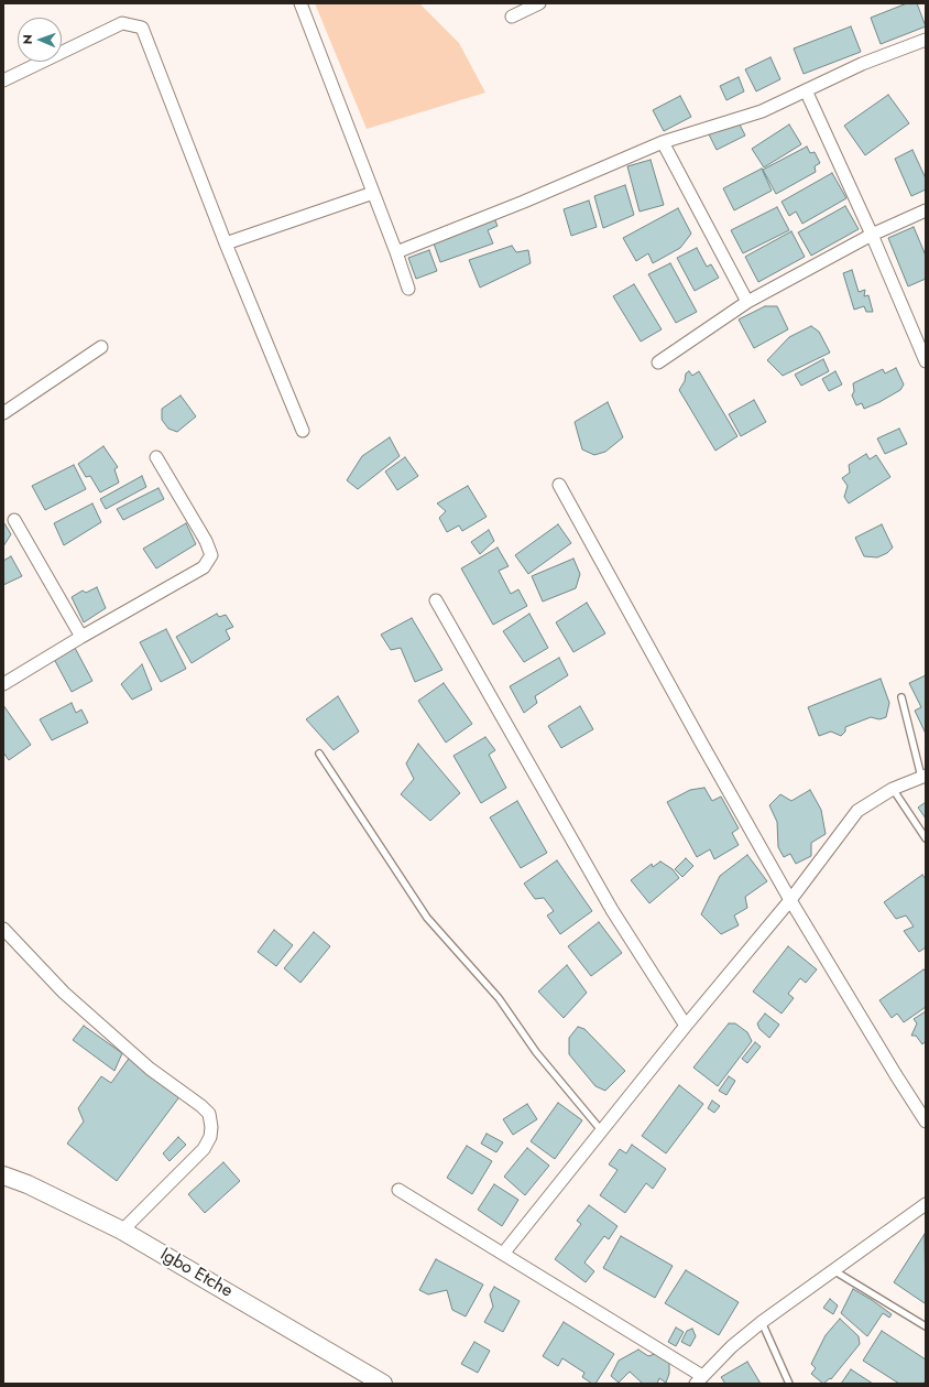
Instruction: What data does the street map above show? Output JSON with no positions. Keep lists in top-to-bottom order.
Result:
{
  "streets": {
    "street": ["Igbo Etche"]
  },
  "north": "left"
}
